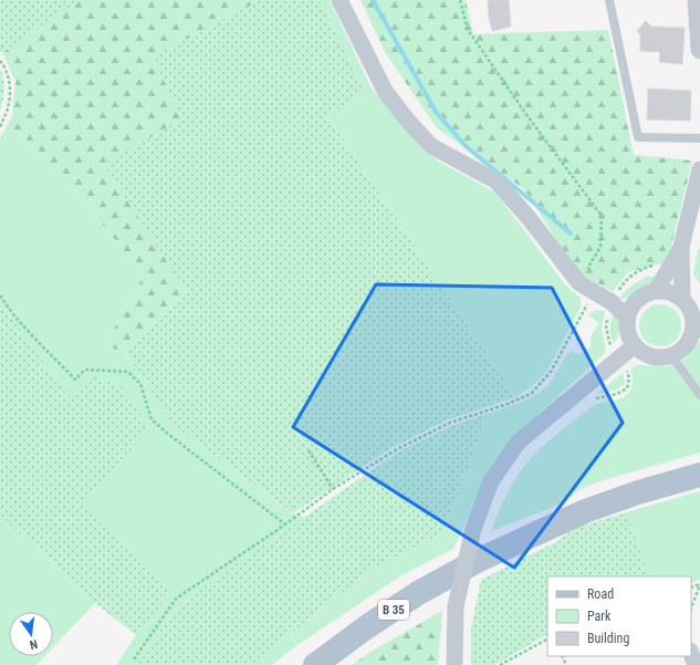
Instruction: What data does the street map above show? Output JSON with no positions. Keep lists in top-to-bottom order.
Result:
{
  "streets": {
    "main road": ["B 35"]
  },
  "legend": ["Road", "Park", "Building"],
  "north": "bottom"
}
